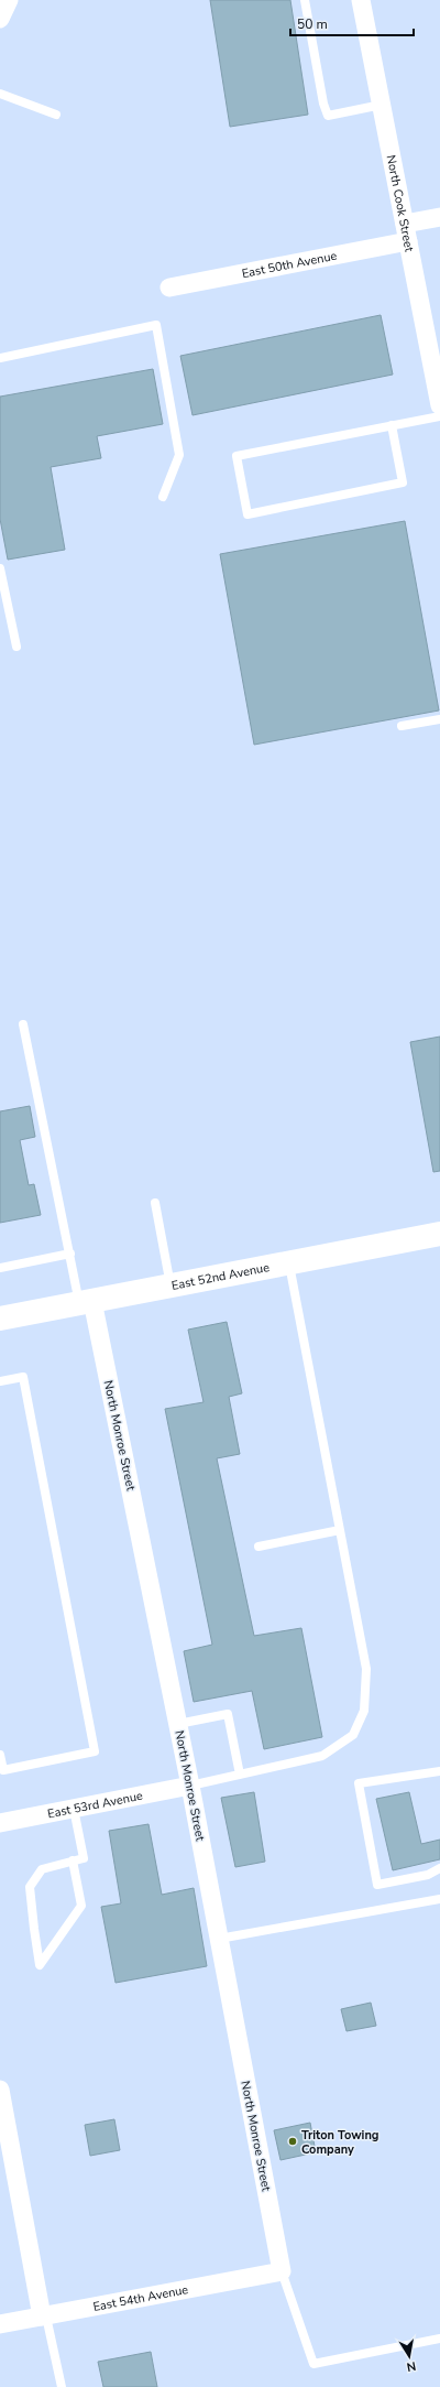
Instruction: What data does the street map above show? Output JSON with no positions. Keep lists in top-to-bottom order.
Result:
{
  "streets": {
    "street": [
      "North Cook Street",
      "East 50th Avenue",
      "East 52nd Avenue",
      "North Monroe Street",
      "East 53rd Avenue",
      "East 54th Avenue"
    ]
  },
  "crossings": [
    ["North Cook Street", "East 50th Avenue"],
    ["East 52nd Avenue", "North Monroe Street"],
    ["North Monroe Street", "East 53rd Avenue"],
    ["North Monroe Street", "East 54th Avenue"]
  ],
  "places": ["Triton Towing Company"],
  "scale_bar": "50 m",
  "north": "bottom"
}
